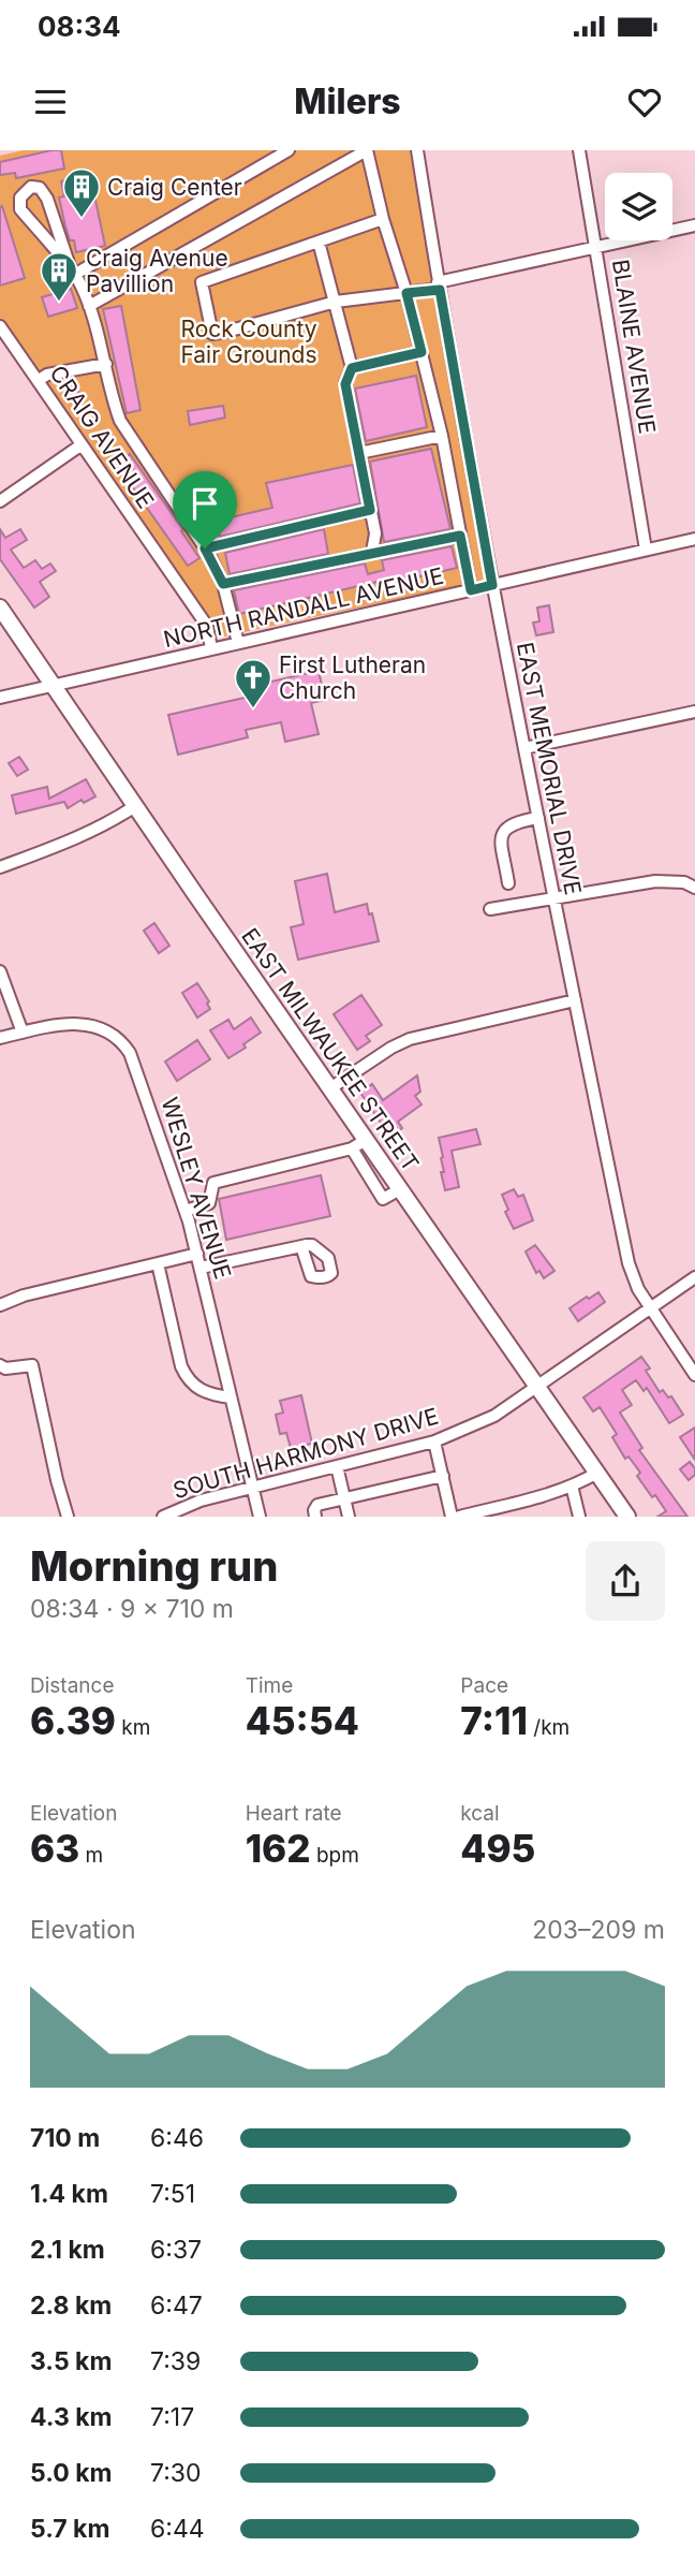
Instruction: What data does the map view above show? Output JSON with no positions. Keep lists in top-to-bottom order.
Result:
{
  "streets": {
    "main road": ["EAST MILWAUKEE STREET"],
    "street": [
      "BLAINE AVENUE",
      "CRAIG AVENUE",
      "NORTH RANDALL AVENUE",
      "EAST MEMORIAL DRIVE",
      "WESLEY AVENUE",
      "SOUTH HARMONY DRIVE"
    ]
  },
  "crossings": [
    ["BLAINE AVENUE", "NORTH RANDALL AVENUE"],
    ["CRAIG AVENUE", "NORTH RANDALL AVENUE"],
    ["NORTH RANDALL AVENUE", "EAST MEMORIAL DRIVE"],
    ["NORTH RANDALL AVENUE", "EAST MILWAUKEE STREET"],
    ["EAST MEMORIAL DRIVE", "SOUTH HARMONY DRIVE"],
    ["EAST MILWAUKEE STREET", "SOUTH HARMONY DRIVE"],
    ["WESLEY AVENUE", "SOUTH HARMONY DRIVE"]
  ],
  "parks": ["Rock County Fair Grounds"],
  "places": {
    "building": ["Craig Center", "Craig Avenue Pavillion"],
    "church": ["First Lutheran Church"]
  },
  "page": {
    "status": "08:34",
    "header": "Milers",
    "heading": ["Morning run", "08:34 · 9 × 710 m"],
    "stats": [
      ["Distance", "6.39 km"],
      ["Time", "45:54"],
      ["Pace", "7:11 /km"],
      ["Elevation", "63 m"],
      ["Heart rate", "162 bpm"],
      ["kcal", "495"]
    ],
    "chart": ["Elevation", "203–209 m"],
    "list": [
      {
        "name": "710 m",
        "note": "6:46"
      },
      {
        "name": "1.4 km",
        "note": "7:51"
      },
      {
        "name": "2.1 km",
        "note": "6:37"
      },
      {
        "name": "2.8 km",
        "note": "6:47"
      },
      {
        "name": "3.5 km",
        "note": "7:39"
      },
      {
        "name": "4.3 km",
        "note": "7:17"
      },
      {
        "name": "5.0 km",
        "note": "7:30"
      },
      {
        "name": "5.7 km",
        "note": "6:44"
      }
    ]
  }
}
